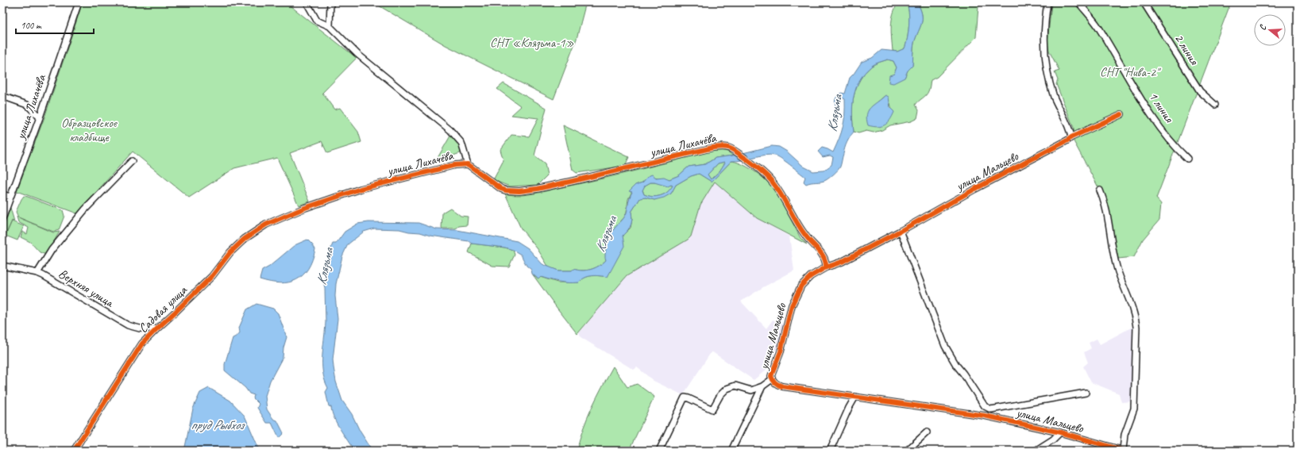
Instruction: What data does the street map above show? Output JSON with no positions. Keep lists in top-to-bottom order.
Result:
{
  "streets": {
    "street": [
      "2 линия",
      "улица Лихачёва",
      "1 линия",
      "улица Мальцево",
      "Верхняя улица",
      "Садовая улица"
    ]
  },
  "crossings": [
    ["улица Лихачёва", "улица Мальцево"],
    ["улица Лихачёва", "Садовая улица"],
    ["Верхняя улица", "Садовая улица"]
  ],
  "water": ["Клязьма", "пруд Рыбхоз"],
  "parks": ["СНТ «Клязьма-1»", "СНТ \"Нива-2\"", "Образцовское кладбище"],
  "scale_bar": "100 m",
  "north": "left"
}
